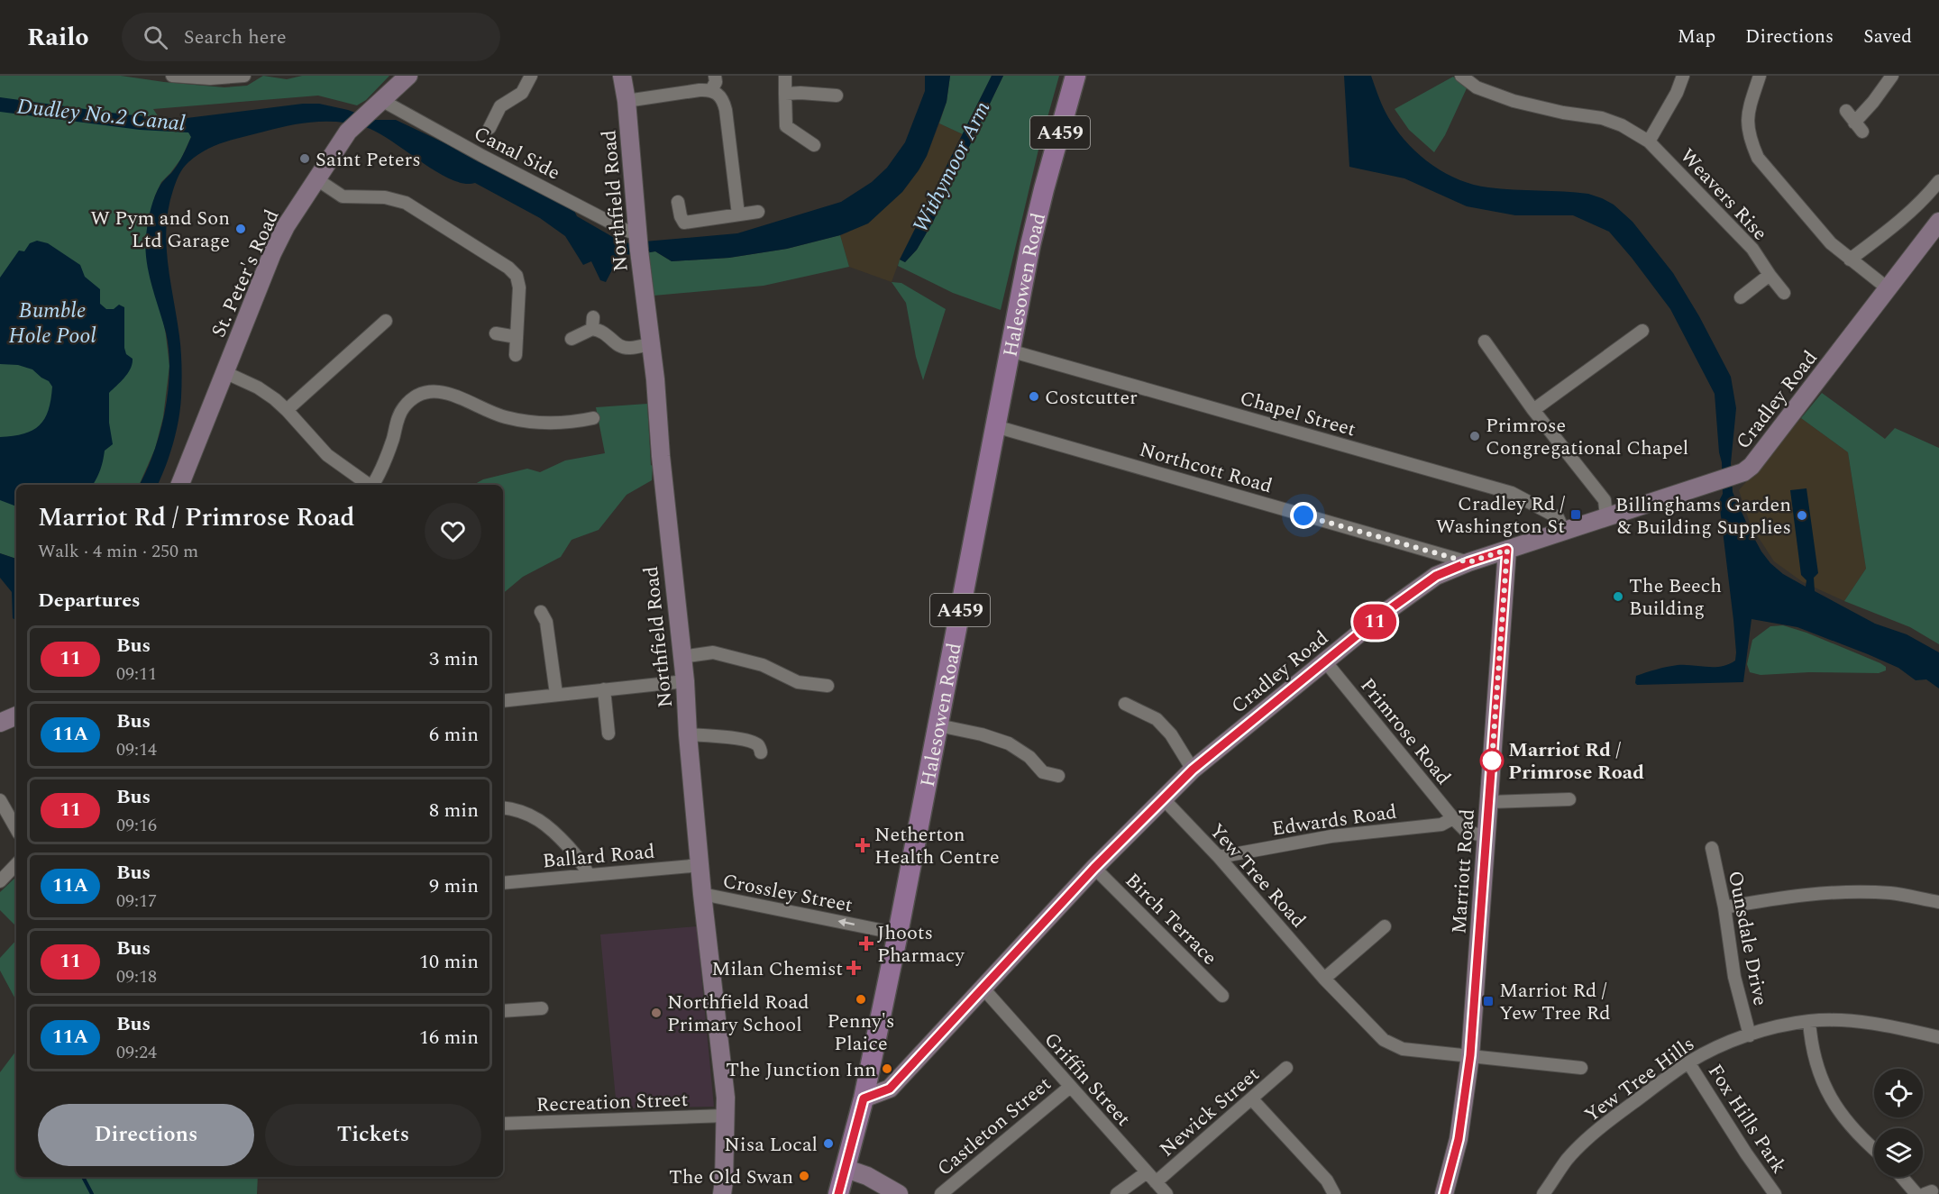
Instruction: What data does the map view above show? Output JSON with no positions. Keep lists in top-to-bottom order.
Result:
{
  "streets": {
    "main road": ["A459", "Halesowen Road"],
    "street": [
      "Canal Side",
      "Weavers Rise",
      "Northfield Road",
      "St. Peter's Road",
      "Cradley Road",
      "Chapel Street",
      "Northcott Road",
      "Primrose Road",
      "Edwards Road",
      "Ballard Road",
      "Marriott Road",
      "Yew Tree Road",
      "Crossley Street",
      "Birch Terrace",
      "Ounsdale Drive",
      "Griffin Street",
      "Yew Tree Hills",
      "Recreation Street",
      "Newick Street",
      "Fox Hills Park",
      "Castleton Street"
    ]
  },
  "crossings": [
    ["Canal Side", "Northfield Road"],
    ["Canal Side", "St. Peter's Road"],
    ["Northfield Road", "Ballard Road"],
    ["Northfield Road", "Crossley Street"],
    ["Northfield Road", "Recreation Street"],
    ["Halesowen Road", "Cradley Road"],
    ["Halesowen Road", "Chapel Street"],
    ["Halesowen Road", "Northcott Road"],
    ["Halesowen Road", "Crossley Street"],
    ["Cradley Road", "Chapel Street"],
    ["Cradley Road", "Northcott Road"],
    ["Cradley Road", "Primrose Road"],
    ["Cradley Road", "Marriott Road"],
    ["Cradley Road", "Yew Tree Road"],
    ["Cradley Road", "Birch Terrace"],
    ["Cradley Road", "Griffin Street"],
    ["Primrose Road", "Edwards Road"],
    ["Primrose Road", "Marriott Road"],
    ["Edwards Road", "Yew Tree Road"],
    ["Marriott Road", "Yew Tree Road"],
    ["Ounsdale Drive", "Yew Tree Hills"],
    ["Griffin Street", "Newick Street"],
    ["Griffin Street", "Castleton Street"],
    ["Yew Tree Hills", "Fox Hills Park"]
  ],
  "one_way": ["Crossley Street"],
  "water": ["Dudley No.2 Canal", "Withymoor Arm", "Bumble Hole Pool"],
  "places": {
    "other": [
      "Saint Peters",
      "W Pym and Son Ltd Garage",
      "Costcutter",
      "Primrose Congregational Chapel",
      "Billinghams Garden & Building Supplies",
      "The Beech Building",
      "Marriot Rd / Primrose Road",
      "Penny's Plaice",
      "Northfield Road Primary School",
      "The Junction Inn",
      "Nisa Local",
      "The Old Swan"
    ],
    "transit": ["Cradley Rd / Washington St", "Marriot Rd / Yew Tree Rd"],
    "health": ["Netherton Health Centre", "Jhoots Pharmacy", "Milan Chemist"]
  },
  "lines": ["bus line 11"],
  "page": {
    "header": "Railo",
    "search": "Search here",
    "nav": ["Map", "Directions", "Saved"],
    "on_map": "11",
    "heading": [
      ["Marriot Rd / Primrose Road", "Walk · 4 min · 250 m"],
      "Departures"
    ],
    "list": [
      {
        "mark": "11",
        "name": "Bus",
        "note": "09:11",
        "value": "3 min"
      },
      {
        "mark": "11A",
        "name": "Bus",
        "note": "09:14",
        "value": "6 min"
      },
      {
        "mark": "11",
        "name": "Bus",
        "note": "09:16",
        "value": "8 min"
      },
      {
        "mark": "11A",
        "name": "Bus",
        "note": "09:17",
        "value": "9 min"
      },
      {
        "mark": "11",
        "name": "Bus",
        "note": "09:18",
        "value": "10 min"
      },
      {
        "mark": "11A",
        "name": "Bus",
        "note": "09:24",
        "value": "16 min"
      }
    ],
    "buttons": ["Directions", "Tickets"]
  }
}
